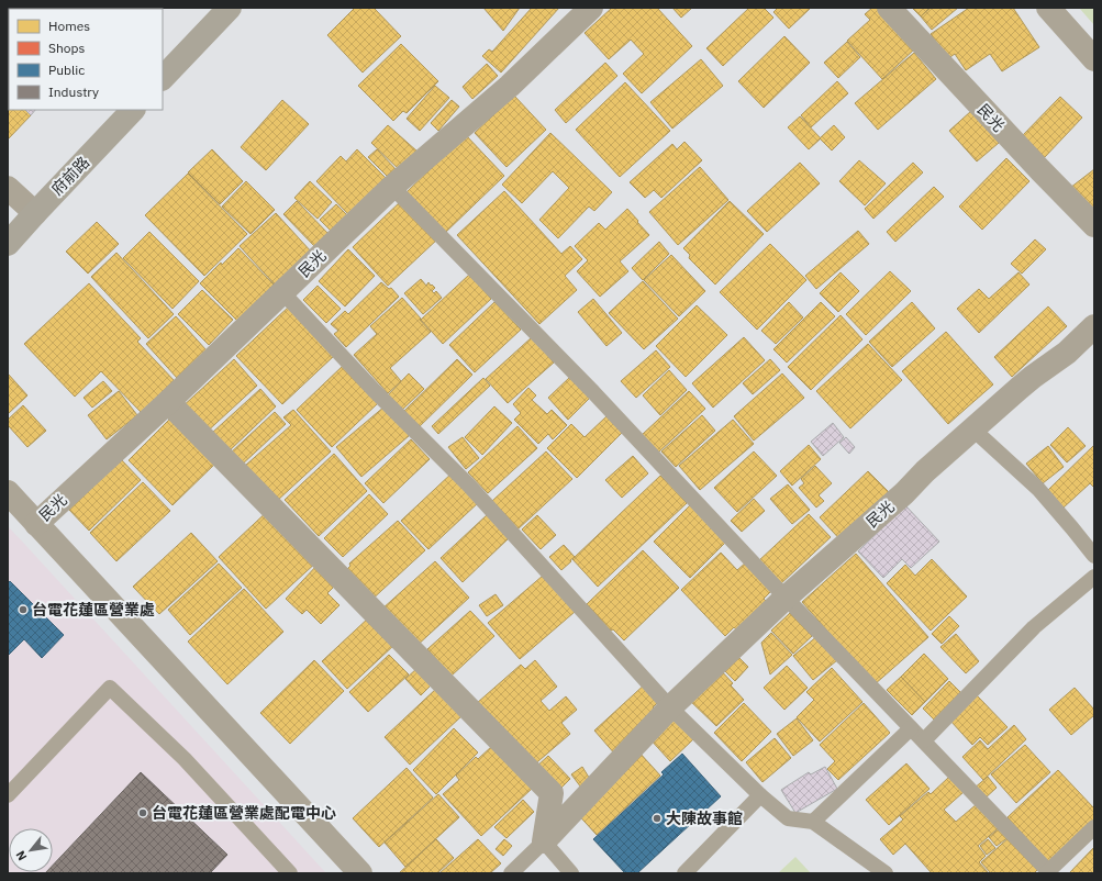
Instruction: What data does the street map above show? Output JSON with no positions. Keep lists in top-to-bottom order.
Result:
{
  "streets": {
    "main road": ["府前路"],
    "street": ["民光"]
  },
  "places": ["台電花蓮區營業處", "台電花蓮區營業處配電中心", "大陳故事館"],
  "legend": [
    "Homes",
    "Shops",
    "Public",
    "Industry"
  ],
  "north": "bottom left"
}
